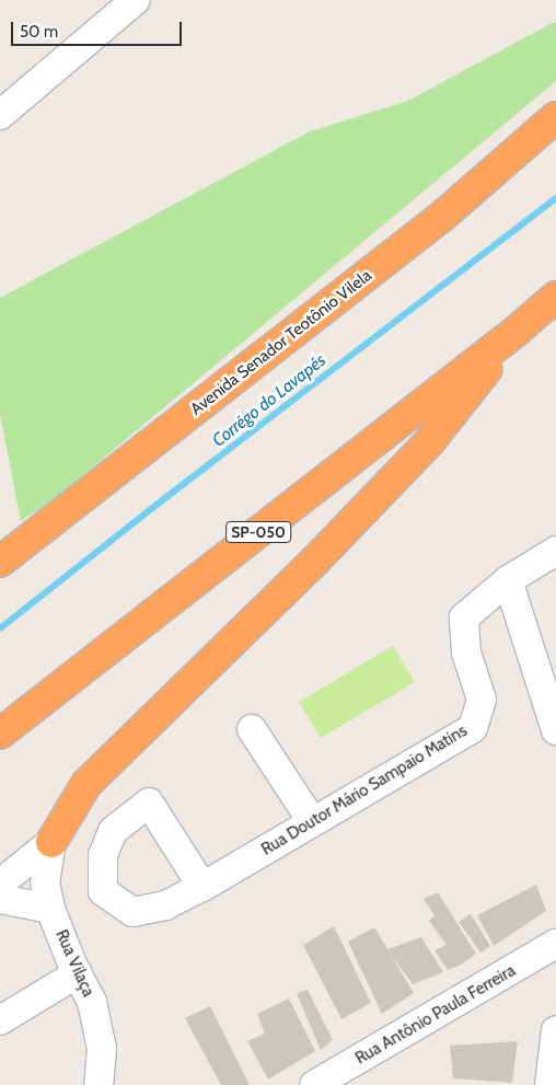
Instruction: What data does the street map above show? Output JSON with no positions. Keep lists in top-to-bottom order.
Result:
{
  "streets": {
    "highway": ["Avenida Senador Teotônio Vilela", "SP-050"],
    "street": ["Rua Doutor Mário Sampaio Matins", "Rua Vilaça", "Rua Antônio Paula Ferreira"]
  },
  "water": ["Corrégo do Lavapés"],
  "scale_bar": "50 m"
}
